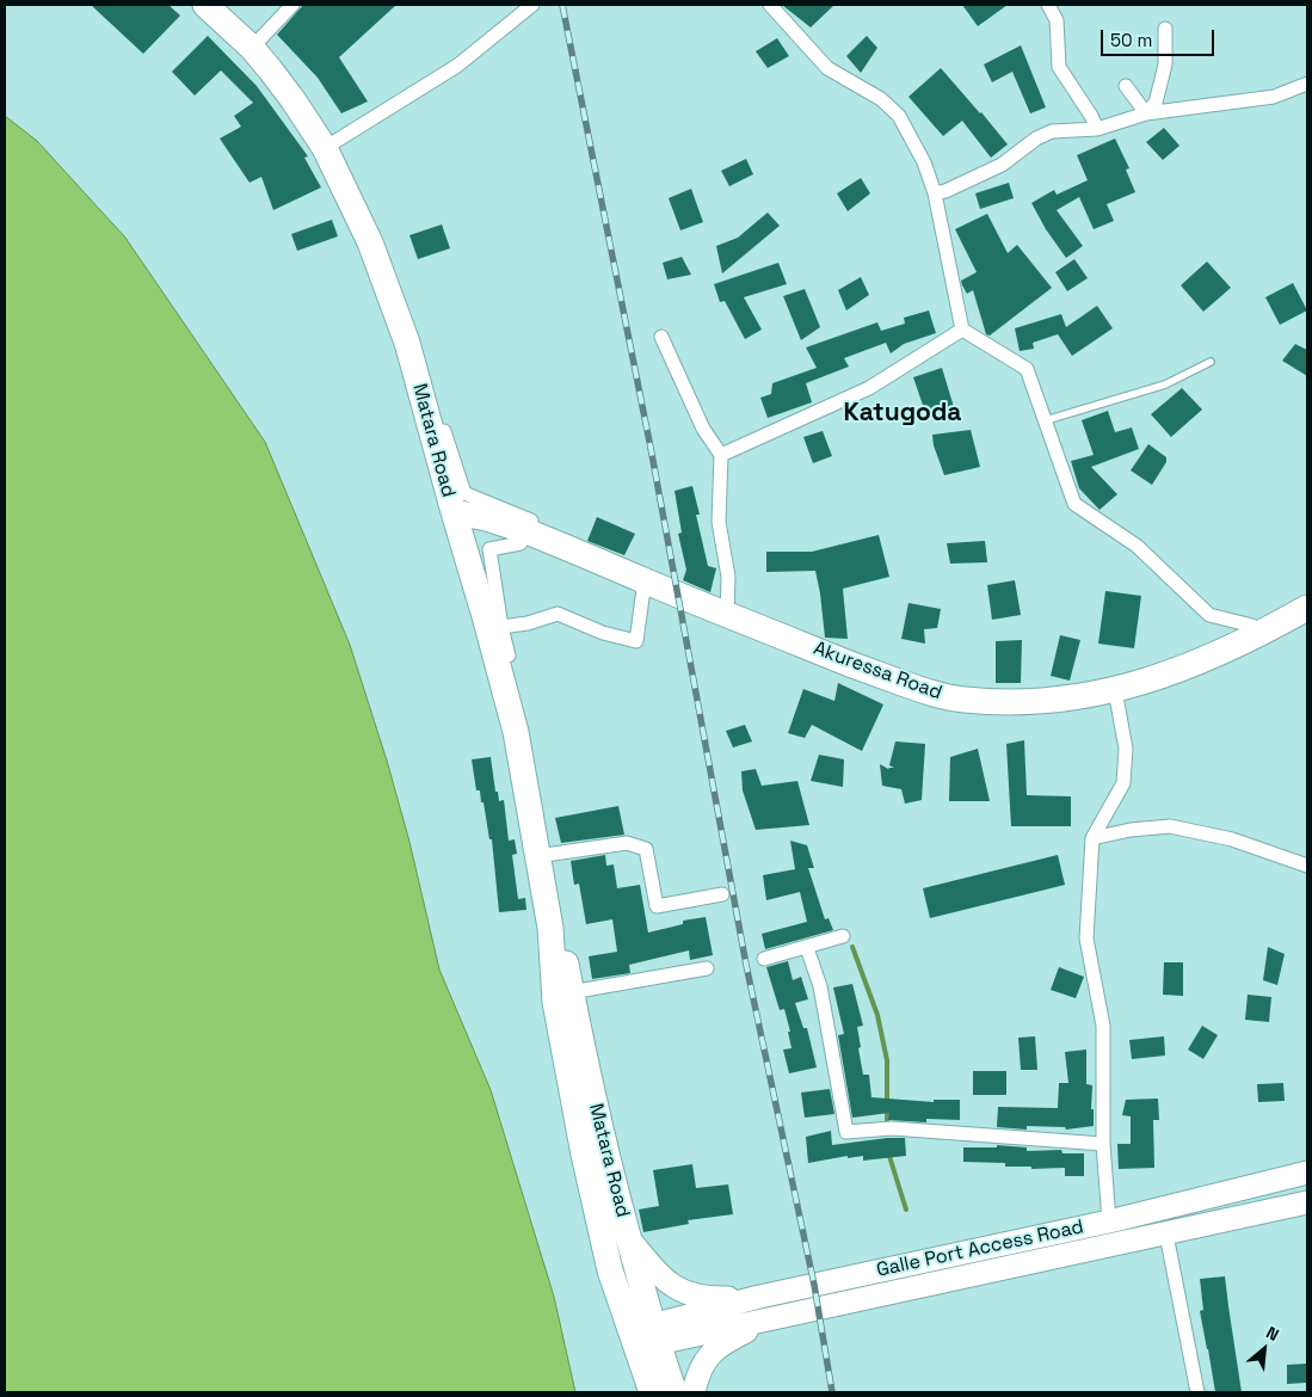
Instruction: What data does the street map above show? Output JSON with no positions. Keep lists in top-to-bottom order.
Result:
{
  "streets": {
    "highway": ["Matara Road", "Akuressa Road"],
    "main road": ["Galle Port Access Road"]
  },
  "crossings": [
    ["Matara Road", "Akuressa Road"],
    ["Matara Road", "Galle Port Access Road"]
  ],
  "districts": ["Katugoda"],
  "scale_bar": "50 m",
  "north": "top right"
}
